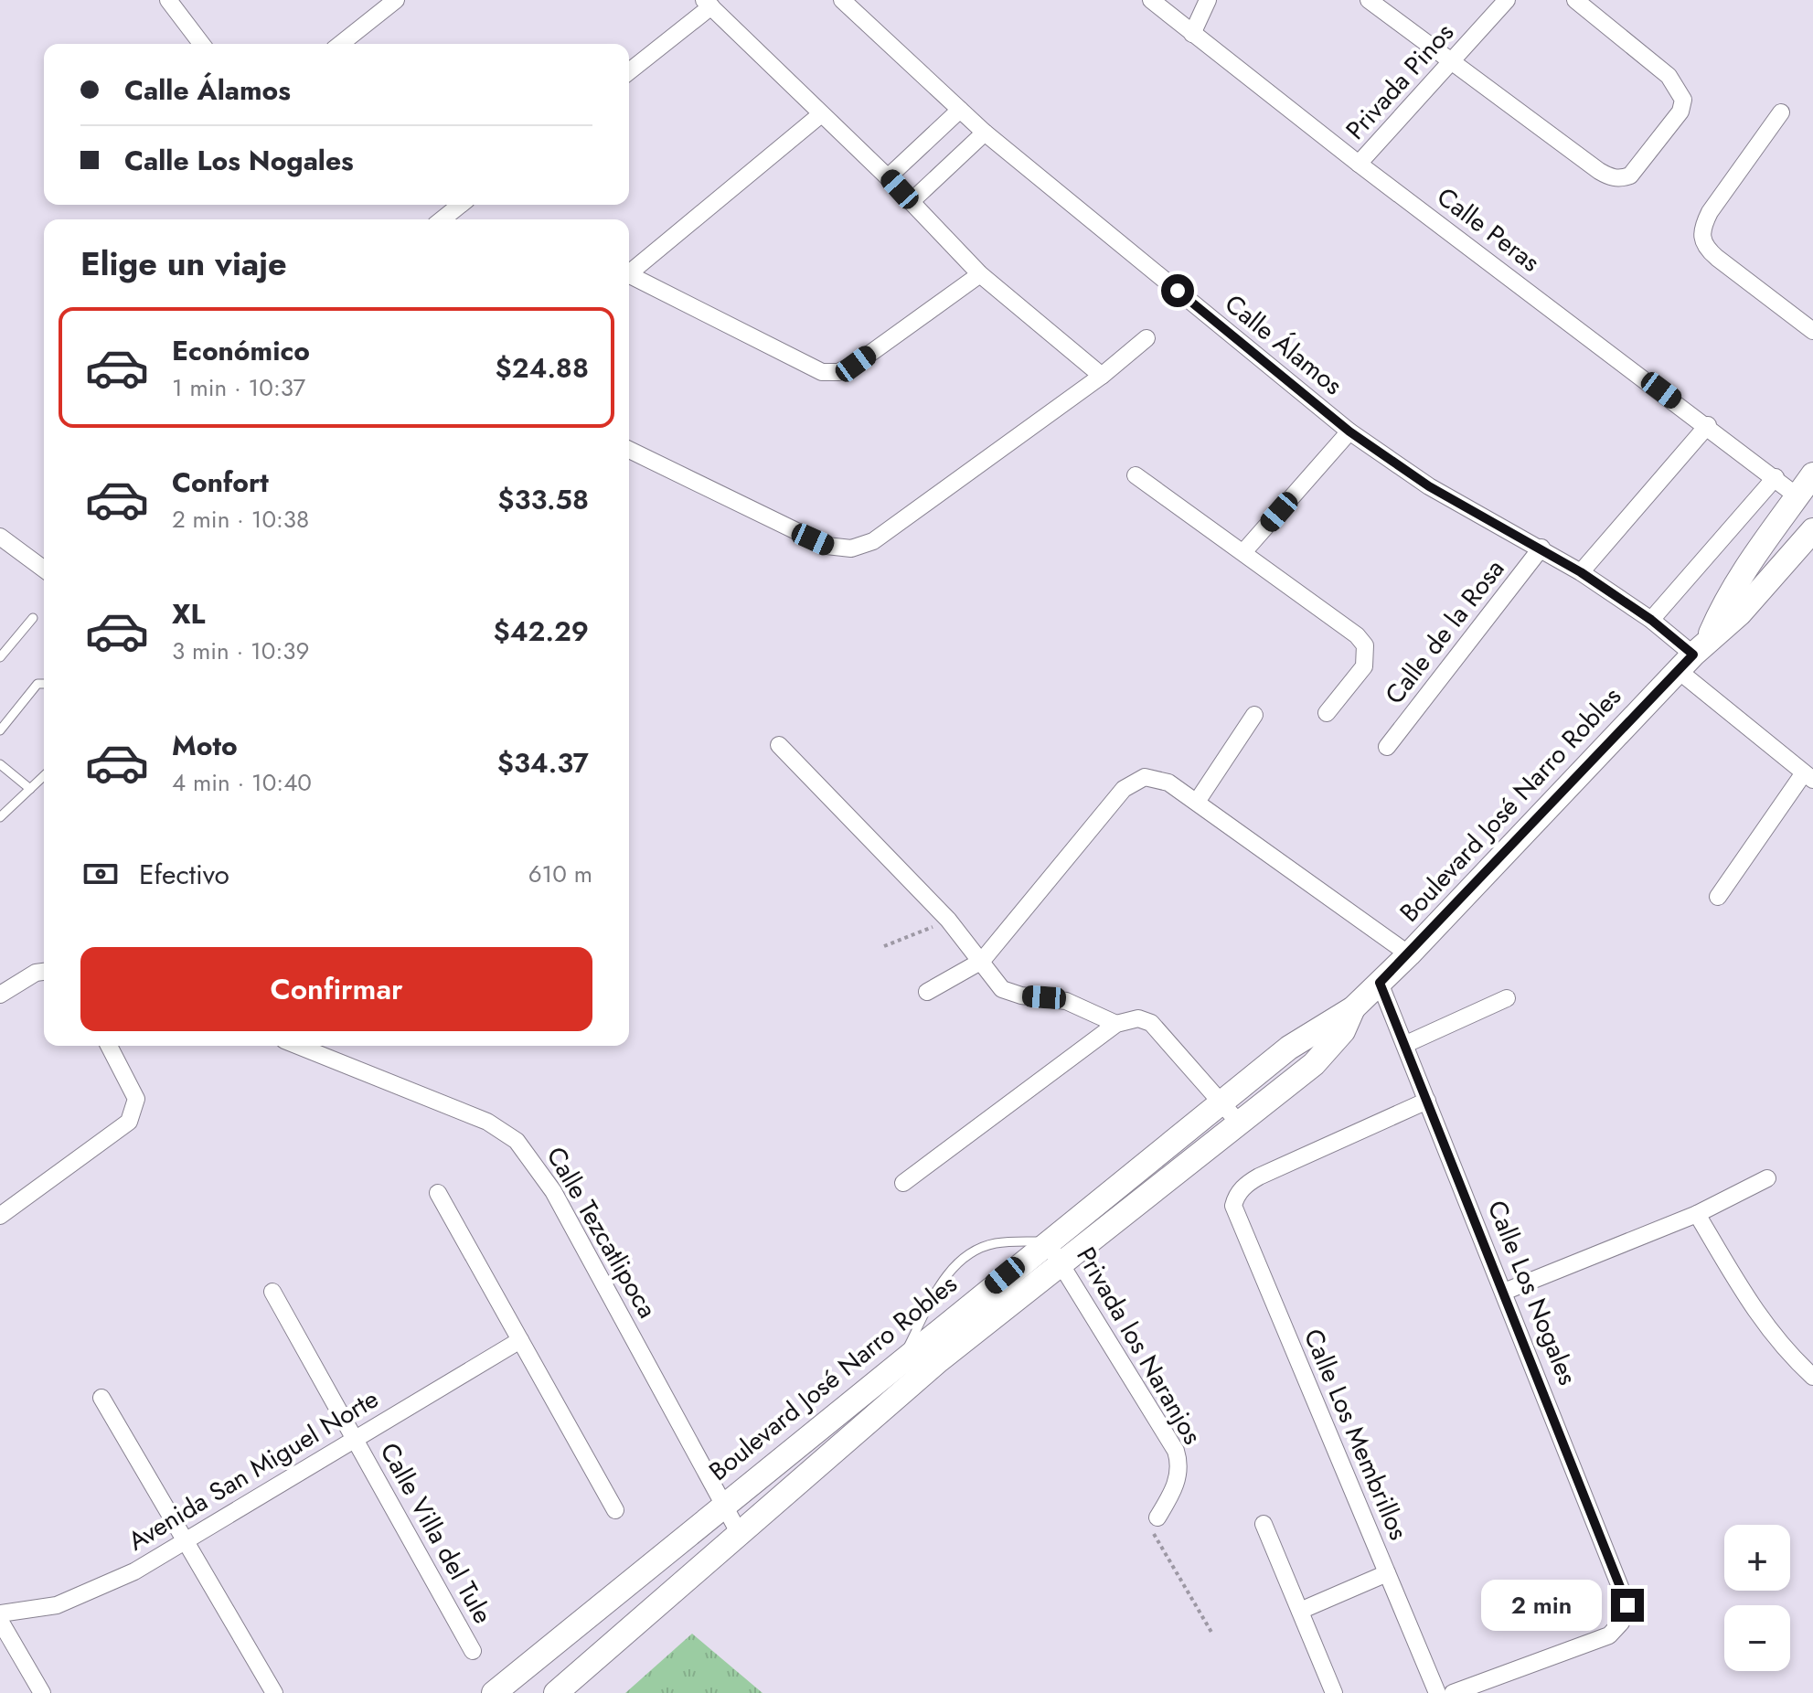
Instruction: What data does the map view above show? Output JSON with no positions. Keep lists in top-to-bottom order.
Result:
{
  "streets": {
    "street": [
      "Privada Pinos",
      "Calle Peras",
      "Calle Álamos",
      "Calle de la Rosa",
      "Boulevard José Narro Robles",
      "Calle Tezcatlipoca",
      "Calle Los Nogales",
      "Privada los Naranjos",
      "Calle Los Membrillos",
      "Avenida San Miguel Norte",
      "Calle Villa del Tule"
    ]
  },
  "crossings": [
    ["Privada Pinos", "Calle Peras"],
    ["Calle Peras", "Boulevard José Narro Robles"],
    ["Calle Álamos", "Calle de la Rosa"],
    ["Calle Álamos", "Boulevard José Narro Robles"],
    ["Boulevard José Narro Robles", "Calle Tezcatlipoca"],
    ["Boulevard José Narro Robles", "Calle Los Nogales"],
    ["Boulevard José Narro Robles", "Privada los Naranjos"],
    ["Calle Los Nogales", "Calle Los Membrillos"],
    ["Avenida San Miguel Norte", "Calle Villa del Tule"]
  ],
  "page": {
    "banner": ["Calle Álamos", "Calle Los Nogales"],
    "heading": "Elige un viaje",
    "list": [
      {
        "name": "Económico",
        "note": "1 min · 10:37",
        "value": "$24.88"
      },
      {
        "name": "Confort",
        "note": "2 min · 10:38",
        "value": "$33.58"
      },
      {
        "name": "XL",
        "note": "3 min · 10:39",
        "value": "$42.29"
      },
      {
        "name": "Moto",
        "note": "4 min · 10:40",
        "value": "$34.37"
      }
    ],
    "pay": ["Efectivo", "610 m"],
    "buttons": "Confirmar",
    "map_buttons": ["+", "−"],
    "bubble": "2 min"
  }
}
